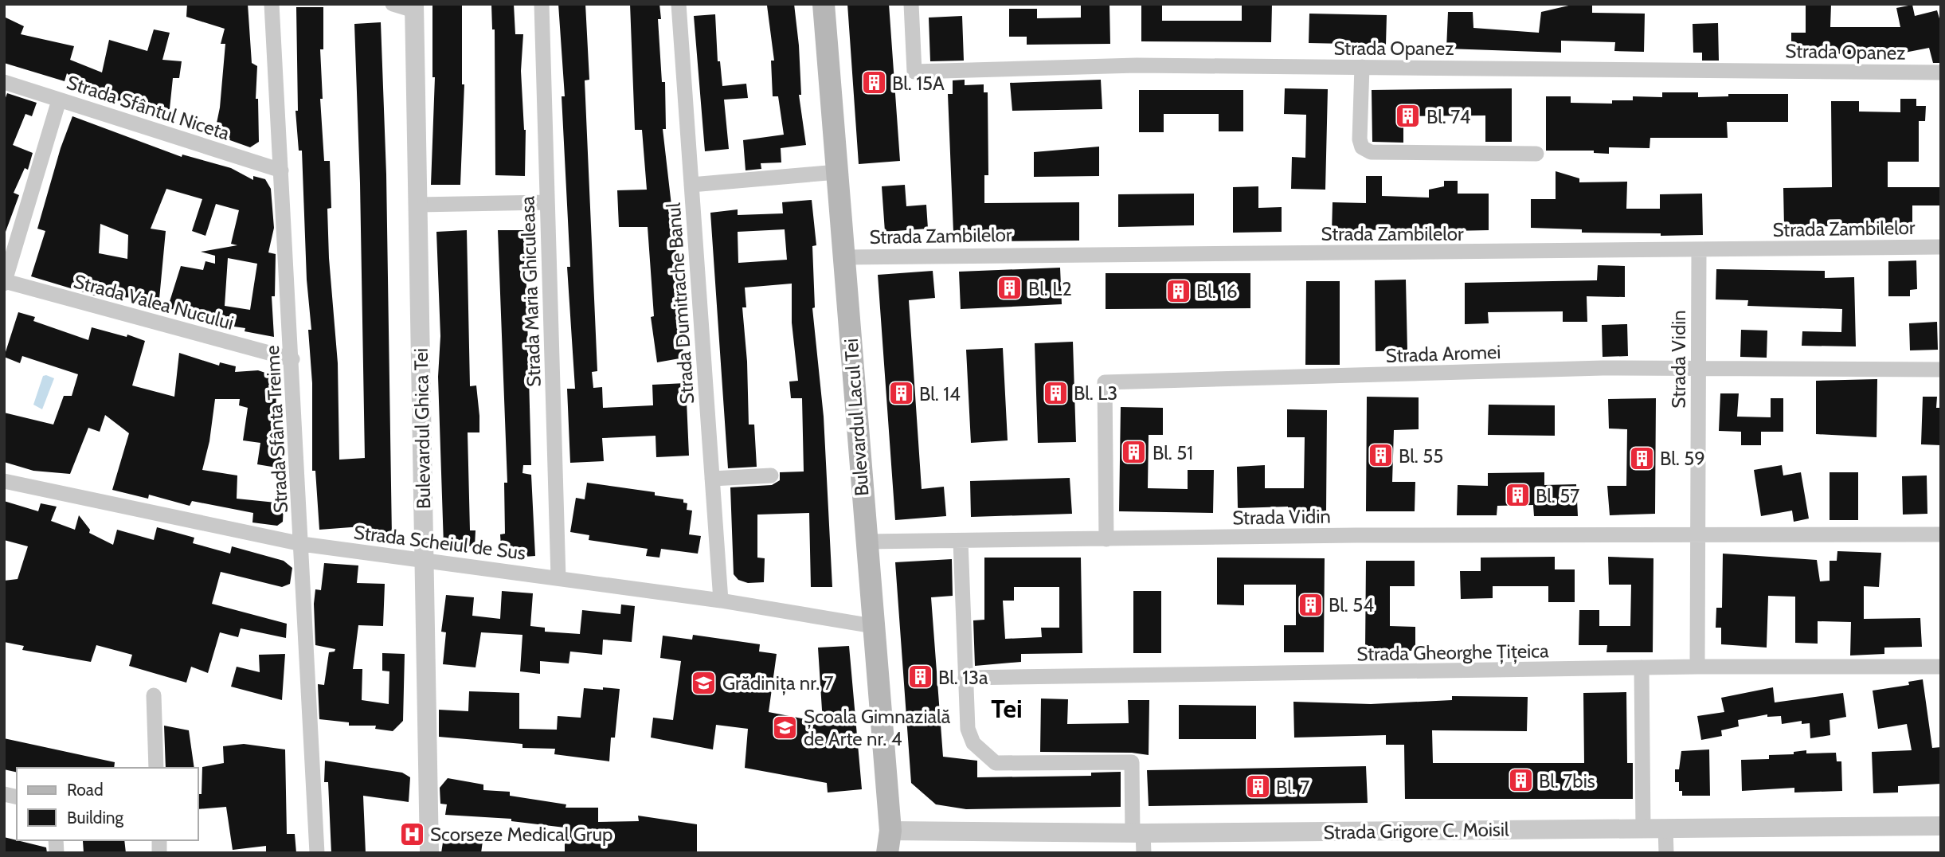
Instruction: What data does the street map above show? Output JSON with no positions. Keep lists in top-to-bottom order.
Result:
{
  "streets": {
    "main road": ["Bulevardul Lacul Tei"],
    "street": [
      "Strada Opanez",
      "Strada Sfântul Niceta",
      "Strada Zambilelor",
      "Strada Maria Ghiculeasa",
      "Strada Valea Nucului",
      "Strada Dumitrache Banul",
      "Strada Aromei",
      "Strada Vidin",
      "Bulevardul Ghica Tei",
      "Strada Sfânta Treime",
      "Strada Scheiul de Sus",
      "Strada Gheorghe Țițeica",
      "Strada Grigore C. Moisil"
    ]
  },
  "crossings": [
    ["Strada Sfântul Niceta", "Strada Sfânta Treime"],
    ["Strada Zambilelor", "Strada Vidin"],
    ["Strada Zambilelor", "Bulevardul Lacul Tei"],
    ["Strada Maria Ghiculeasa", "Strada Scheiul de Sus"],
    ["Strada Valea Nucului", "Strada Sfânta Treime"],
    ["Strada Dumitrache Banul", "Strada Scheiul de Sus"],
    ["Strada Aromei", "Strada Vidin"],
    ["Strada Vidin", "Bulevardul Lacul Tei"],
    ["Strada Vidin", "Strada Gheorghe Țițeica"],
    ["Bulevardul Lacul Tei", "Strada Scheiul de Sus"],
    ["Bulevardul Lacul Tei", "Strada Grigore C. Moisil"],
    ["Bulevardul Ghica Tei", "Strada Scheiul de Sus"],
    ["Strada Sfânta Treime", "Strada Scheiul de Sus"]
  ],
  "districts": ["Tei"],
  "places": {
    "building": [
      "Bl. 15A",
      "Bl. 74",
      "Bl. L2",
      "Bl. 16",
      "Bl. L3",
      "Bl. 14",
      "Bl. 51",
      "Bl. 55",
      "Bl. 59",
      "Bl. 57",
      "Bl. 54",
      "Bl. 13a",
      "Bl. 7bis",
      "Bl. 7"
    ],
    "school or university": ["Grădinița nr. 7", "Școala Gimnazială de Arte nr. 4"],
    "hospital": ["Scorseze Medical Grup"]
  },
  "legend": ["Road", "Building"]
}
